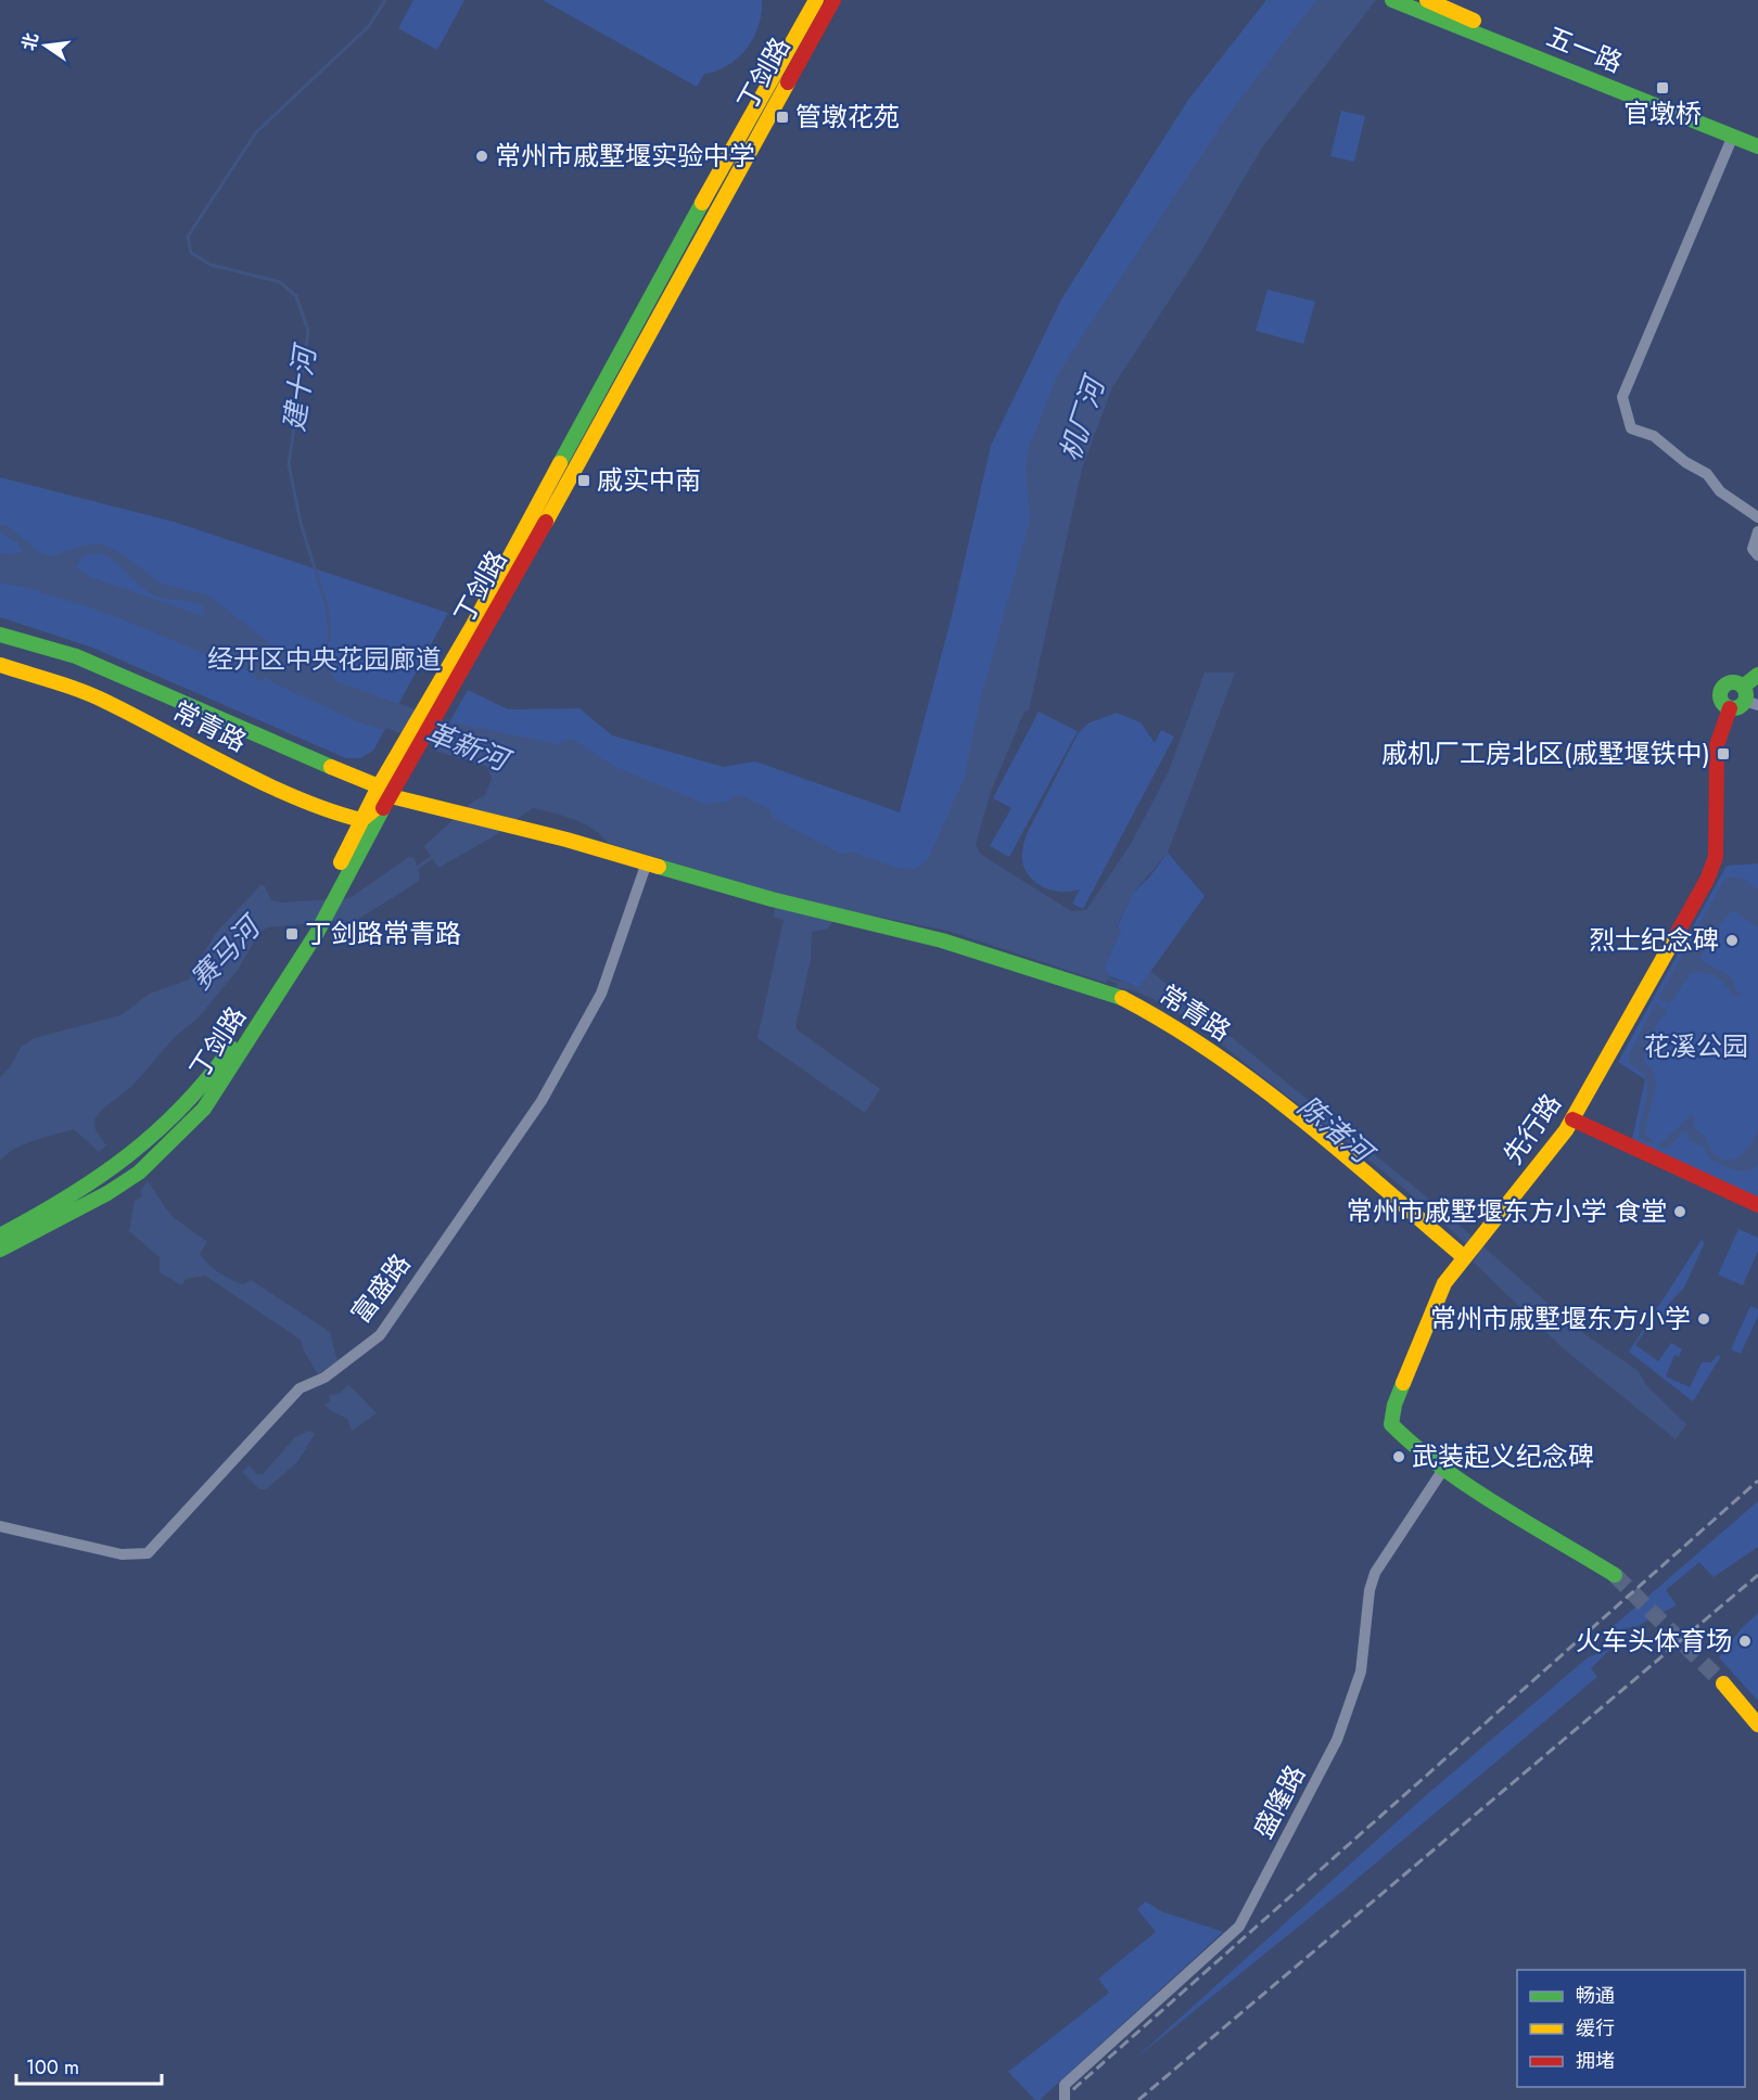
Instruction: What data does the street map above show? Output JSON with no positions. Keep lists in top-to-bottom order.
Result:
{
  "streets": {
    "main road": [
      "五一路",
      "丁剑路",
      "常青路",
      "先行路"
    ],
    "street": ["富盛路", "盛隆路"]
  },
  "crossings": [
    ["丁剑路", "常青路"],
    ["常青路", "先行路"],
    ["常青路", "富盛路"],
    ["先行路", "盛隆路"]
  ],
  "water": [
    "建十河",
    "机厂河",
    "革新河",
    "赛马河",
    "陈渚河"
  ],
  "parks": ["经开区中央花园廊道", "花溪公园"],
  "places": {
    "transit": [
      "官墩桥",
      "管墩花苑",
      "戚实中南",
      "戚机厂工房北区(戚墅堰铁中)",
      "丁剑路常青路"
    ],
    "other": [
      "常州市戚墅堰实验中学",
      "烈士纪念碑",
      "常州市戚墅堰东方小学 食堂",
      "常州市戚墅堰东方小学",
      "武装起义纪念碑",
      "火车头体育场"
    ]
  },
  "legend": ["畅通", "缓行", "拥堵"],
  "scale_bar": "100 m",
  "north": "left"
}
